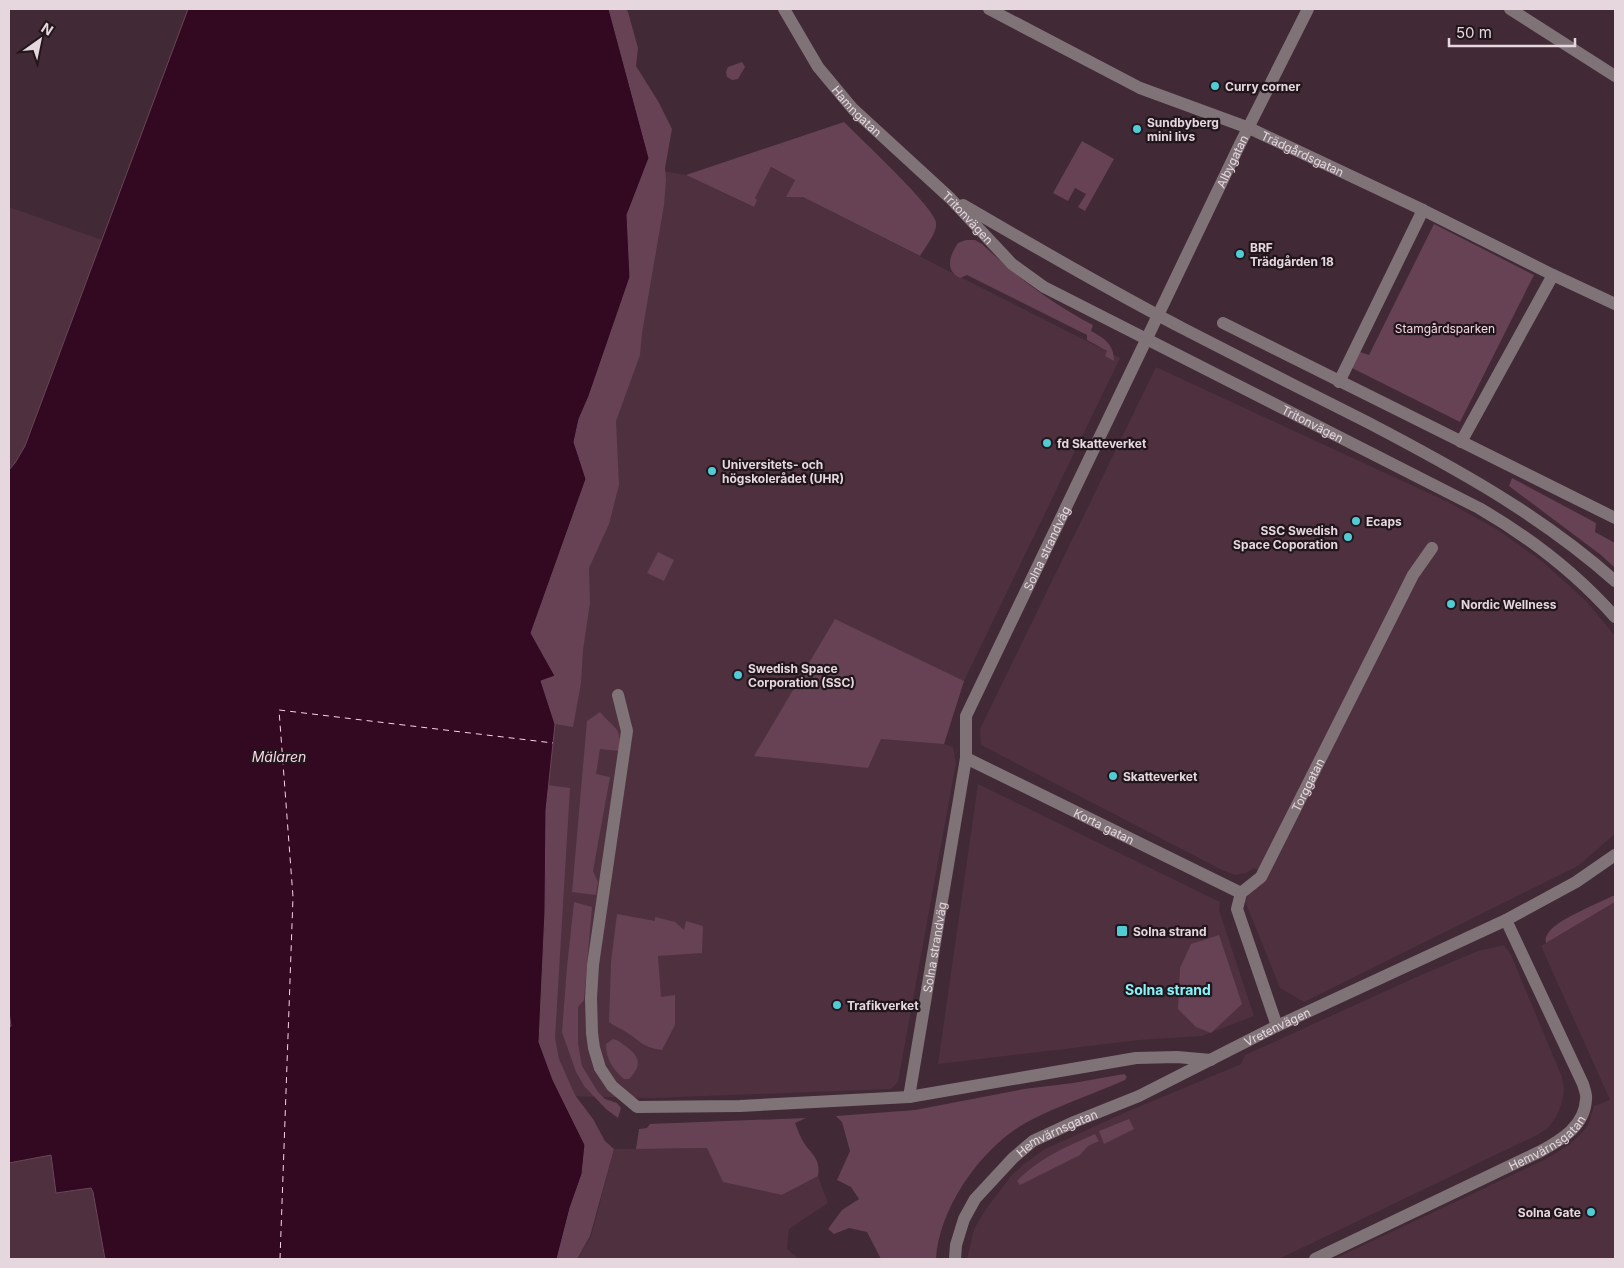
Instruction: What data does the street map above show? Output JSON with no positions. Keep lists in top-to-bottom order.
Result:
{
  "streets": {
    "street": [
      "Hamngatan",
      "Trädgårdsgatan",
      "Albygatan",
      "Tritonvägen",
      "Solna strandväg",
      "Torggatan",
      "Korta gatan",
      "Vretenvägen",
      "Hemvärnsgatan"
    ]
  },
  "crossings": [
    ["Hamngatan", "Tritonvägen"],
    ["Trädgårdsgatan", "Albygatan"],
    ["Albygatan", "Tritonvägen"],
    ["Albygatan", "Solna strandväg"],
    ["Tritonvägen", "Solna strandväg"],
    ["Solna strandväg", "Korta gatan"],
    ["Torggatan", "Korta gatan"],
    ["Vretenvägen", "Hemvärnsgatan"]
  ],
  "districts": ["Solna strand"],
  "water": ["Mälaren"],
  "parks": ["Stamgårdsparken"],
  "places": {
    "other": [
      "Curry corner",
      "Sundbyberg mini livs",
      "BRF Trädgården 18",
      "fd Skatteverket",
      "Universitets- och högskolerådet (UHR)",
      "Ecaps",
      "SSC Swedish Space Coporation",
      "Nordic Wellness",
      "Swedish Space Corporation (SSC)",
      "Skatteverket",
      "Trafikverket",
      "Solna Gate"
    ],
    "transit": ["Solna strand"]
  },
  "scale_bar": "50 m",
  "north": "top right"
}
